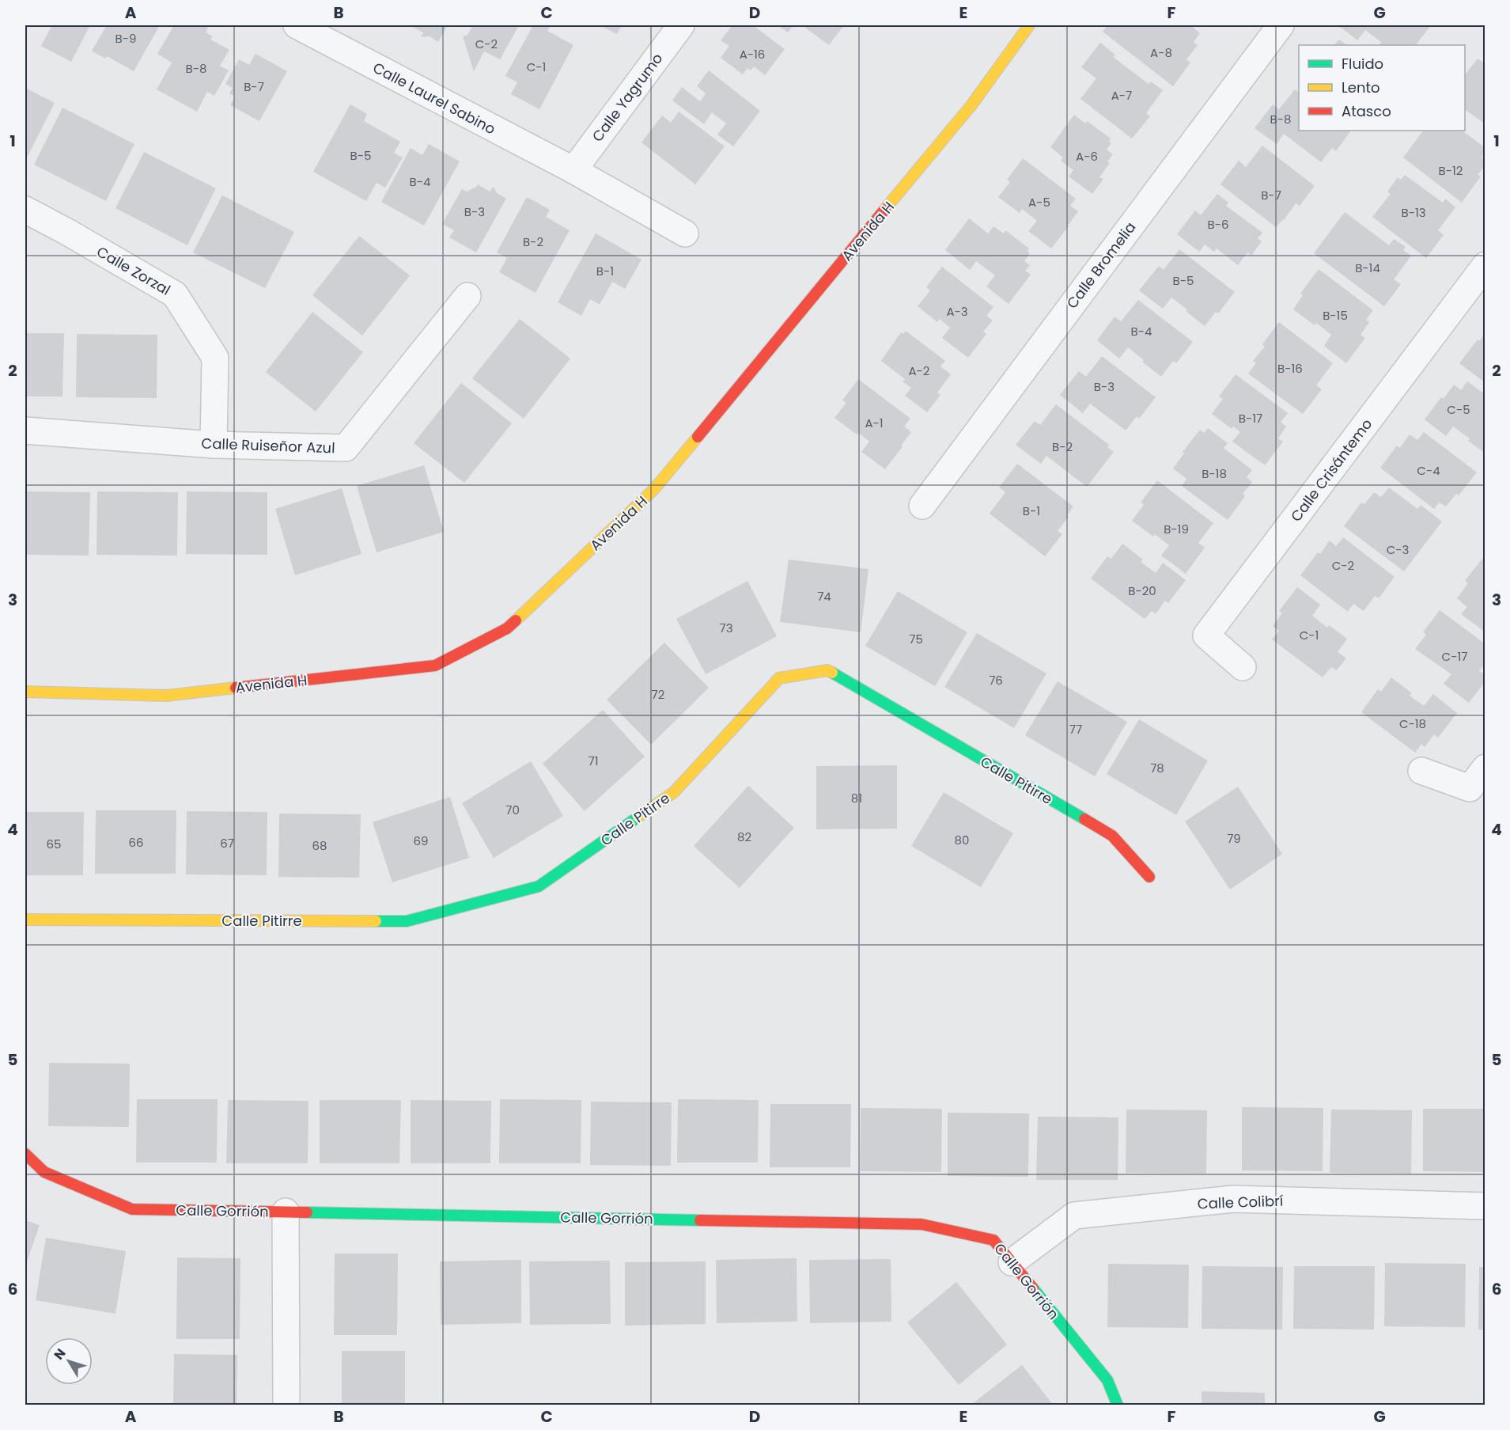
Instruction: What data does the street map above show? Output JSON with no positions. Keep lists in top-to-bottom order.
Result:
{
  "streets": {
    "street": [
      "Calle Yagrumo",
      "Calle Laurel Sabino",
      "Avenida H",
      "Calle Bromelia",
      "Calle Zorzal",
      "Calle Ruiseñor Azul",
      "Calle Crisántemo",
      "Calle Pitirre",
      "Calle Colibrí",
      "Calle Gorrión"
    ]
  },
  "crossings": [
    ["Calle Yagrumo", "Calle Laurel Sabino"],
    ["Calle Zorzal", "Calle Ruiseñor Azul"],
    ["Calle Colibrí", "Calle Gorrión"]
  ],
  "house_numbers": [
    "B-9",
    "C-2",
    "A-8",
    "A-16",
    "C-1",
    "B-8",
    "B-7",
    "A-7",
    "B-8",
    "B-5",
    "A-6",
    "B-12",
    "B-4",
    "B-7",
    "A-5",
    "B-3",
    "B-13",
    "B-6",
    "B-2",
    "B-14",
    "B-1",
    "B-5",
    "A-3",
    "B-15",
    "B-4",
    "B-16",
    "A-2",
    "B-3",
    "C-5",
    "B-17",
    "A-1",
    "B-2",
    "C-4",
    "B-18",
    "B-1",
    "B-19",
    "C-3",
    "C-2",
    "B-20",
    "74",
    "73",
    "C-1",
    "75",
    "C-17",
    "76",
    "72",
    "C-18",
    "77",
    "71",
    "78",
    "81",
    "70",
    "82",
    "79",
    "80",
    "69",
    "66",
    "67",
    "65",
    "68"
  ],
  "legend": ["Fluido", "Lento", "Atasco"],
  "north": "top left",
  "grid": {
    "columns": [
      "A",
      "B",
      "C",
      "D",
      "E",
      "F",
      "G"
    ],
    "rows": [
      "1",
      "2",
      "3",
      "4",
      "5",
      "6"
    ]
  }
}
